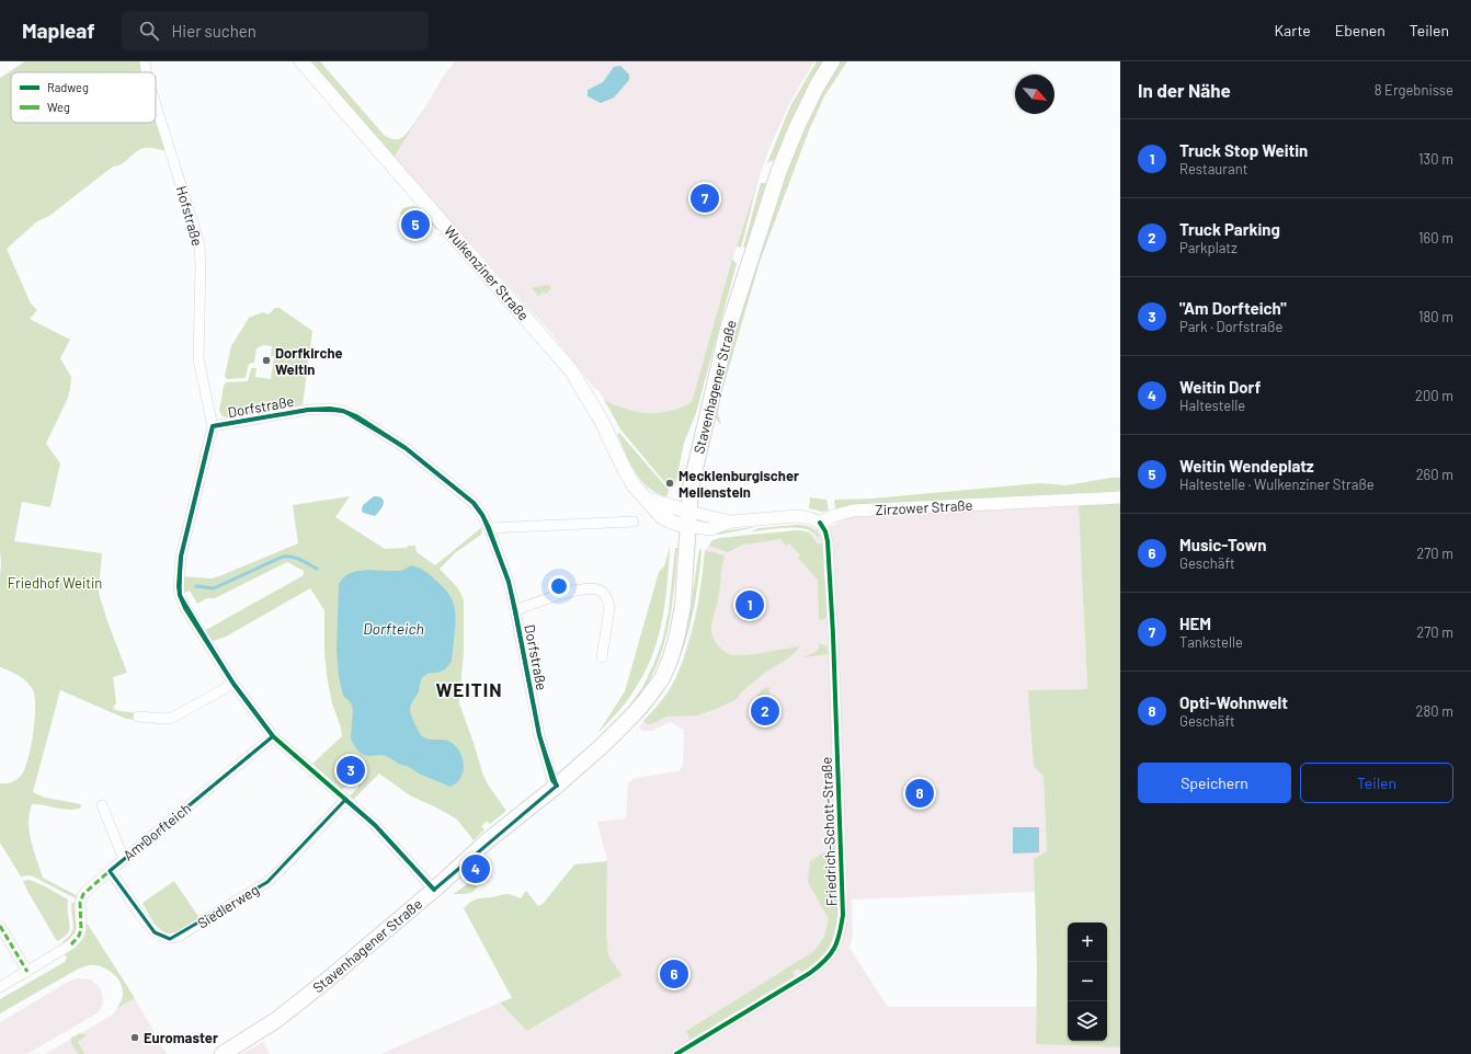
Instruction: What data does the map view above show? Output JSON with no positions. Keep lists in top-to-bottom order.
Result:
{
  "streets": {
    "main road": ["Wulkenziner Straße", "Stavenhagener Straße"],
    "street": [
      "Hofstraße",
      "Dorfstraße",
      "Zirzower Straße",
      "Am Dorfteich",
      "Friedrich-Schott-Straße",
      "Siedlerweg"
    ]
  },
  "crossings": [
    ["Hofstraße", "Dorfstraße"],
    ["Wulkenziner Straße", "Stavenhagener Straße"],
    ["Stavenhagener Straße", "Dorfstraße"],
    ["Dorfstraße", "Am Dorfteich"],
    ["Dorfstraße", "Siedlerweg"],
    ["Zirzower Straße", "Friedrich-Schott-Straße"],
    ["Am Dorfteich", "Siedlerweg"]
  ],
  "districts": ["WEITIN"],
  "water": ["Dorfteich"],
  "parks": ["Friedhof Weitin"],
  "places": ["Dorfkirche Weitin", "Mecklenburgischer Meilenstein", "Euromaster"],
  "legend": ["Radweg", "Weg"],
  "north": "bottom right",
  "page": {
    "header": "Mapleaf",
    "search": "Hier suchen",
    "nav": ["Karte", "Ebenen", "Teilen"],
    "heading": ["In der Nähe", "8 Ergebnisse"],
    "list": [
      {
        "mark": "1",
        "name": "Truck Stop Weitin",
        "note": "Restaurant",
        "value": "130 m"
      },
      {
        "mark": "2",
        "name": "Truck Parking",
        "note": "Parkplatz",
        "value": "160 m"
      },
      {
        "mark": "3",
        "name": "\"Am Dorfteich\"",
        "note": "Park · Dorfstraße",
        "value": "180 m"
      },
      {
        "mark": "4",
        "name": "Weitin Dorf",
        "note": "Haltestelle",
        "value": "200 m"
      },
      {
        "mark": "5",
        "name": "Weitin Wendeplatz",
        "note": "Haltestelle · Wulkenziner Straße",
        "value": "260 m"
      },
      {
        "mark": "6",
        "name": "Music-Town",
        "note": "Geschäft",
        "value": "270 m"
      },
      {
        "mark": "7",
        "name": "HEM",
        "note": "Tankstelle",
        "value": "270 m"
      },
      {
        "mark": "8",
        "name": "Opti-Wohnwelt",
        "note": "Geschäft",
        "value": "280 m"
      }
    ],
    "pins": [
      "7",
      "5",
      "1",
      "2",
      "3",
      "8",
      "4",
      "6"
    ],
    "buttons": ["Speichern", "Teilen"],
    "map_buttons": ["+", "−"]
  }
}
